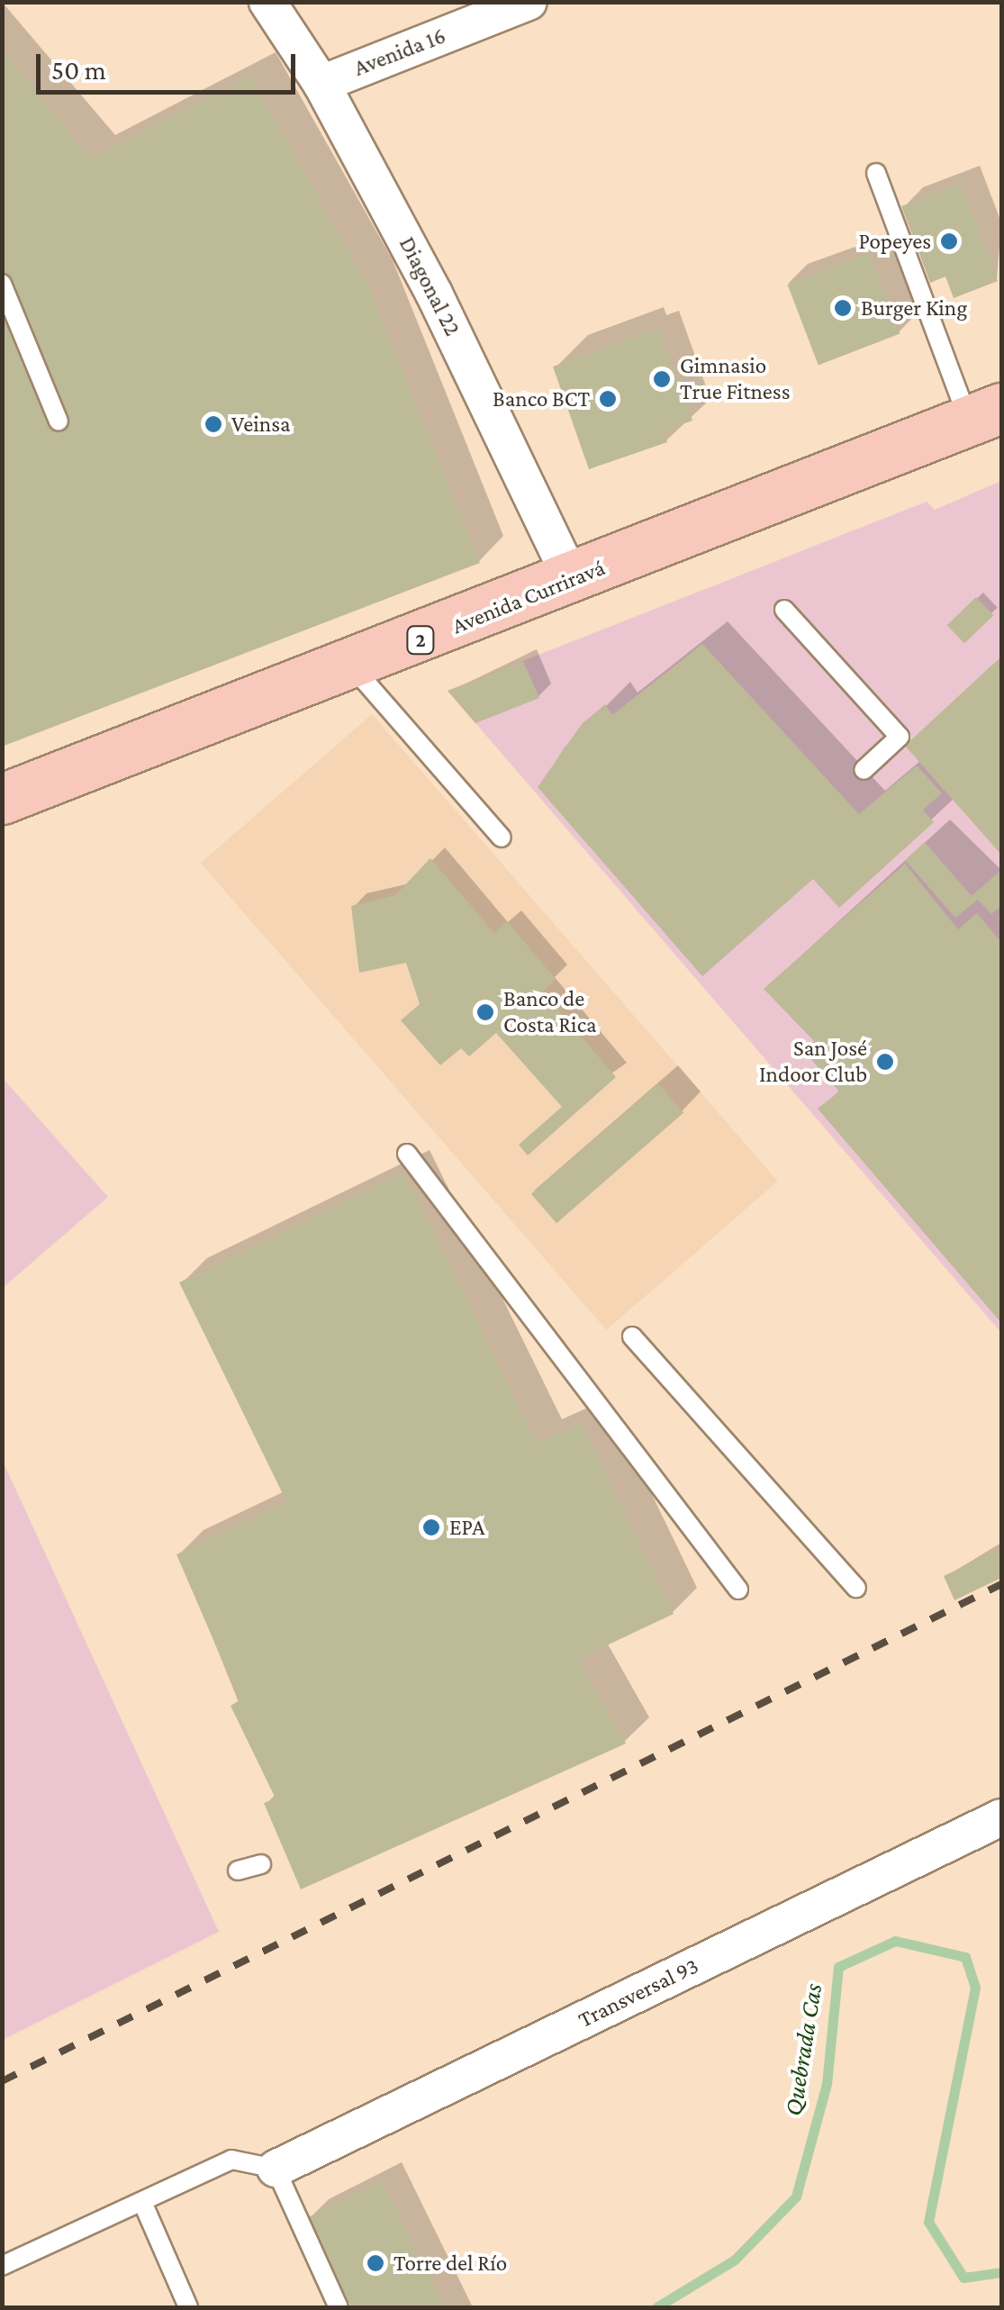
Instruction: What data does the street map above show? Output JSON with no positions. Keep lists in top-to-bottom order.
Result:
{
  "streets": {
    "highway": ["Avenida Curriravá", "2"],
    "street": ["Avenida 16", "Diagonal 22", "Transversal 93"]
  },
  "crossings": [
    ["Avenida 16", "Diagonal 22"],
    ["Diagonal 22", "Avenida Curriravá"]
  ],
  "water": ["Quebrada Cas"],
  "places": [
    "Popeyes",
    "Burger King",
    "Gimnasio True Fitness",
    "Banco BCT",
    "Veinsa",
    "Banco de Costa Rica",
    "San José Indoor Club",
    "EPA",
    "Torre del Río"
  ],
  "scale_bar": "50 m"
}
